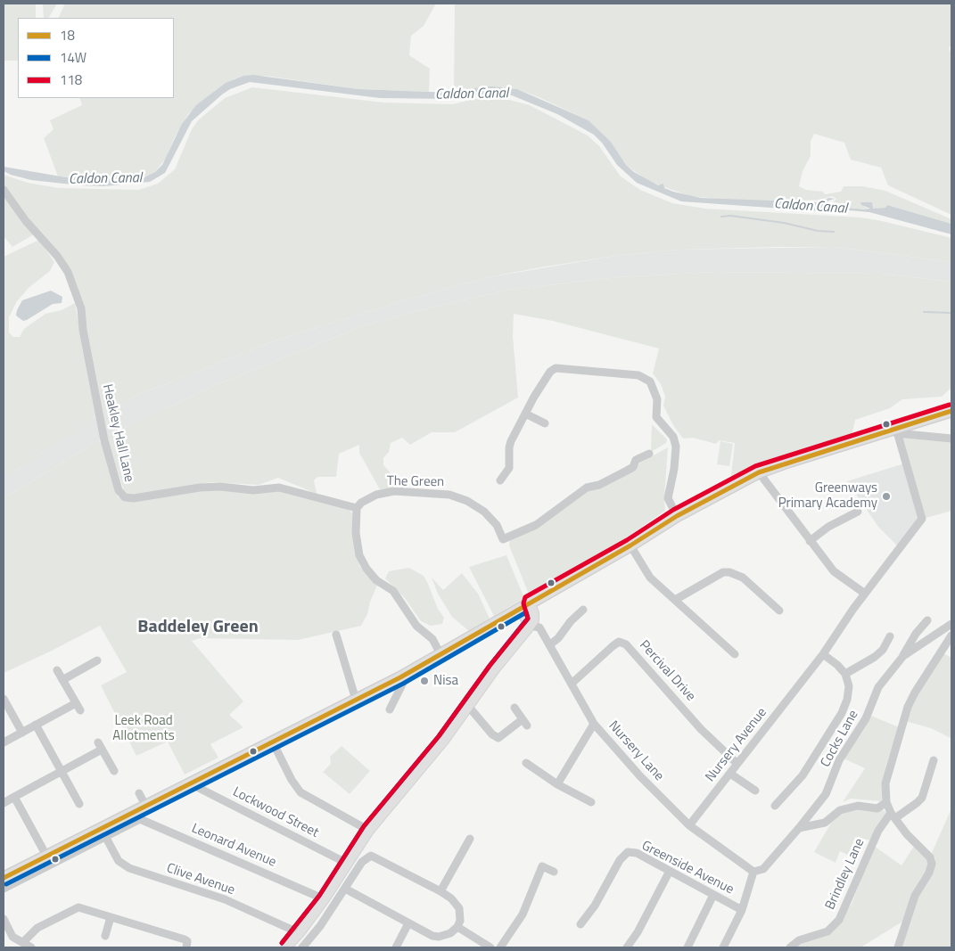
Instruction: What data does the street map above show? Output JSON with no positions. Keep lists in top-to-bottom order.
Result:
{
  "streets": {
    "street": [
      "Heakley Hall Lane",
      "The Green",
      "Percival Drive",
      "Cocks Lane",
      "Nursery Avenue",
      "Nursery Lane",
      "Lockwood Street",
      "Leonard Avenue",
      "Greenside Avenue",
      "Brindley Lane",
      "Clive Avenue"
    ]
  },
  "crossings": [
    ["Heakley Hall Lane", "The Green"],
    ["Percival Drive", "Nursery Avenue"],
    ["Percival Drive", "Nursery Lane"],
    ["Cocks Lane", "Nursery Lane"],
    ["Nursery Avenue", "Nursery Lane"]
  ],
  "districts": ["Baddeley Green"],
  "water": ["Caldon Canal"],
  "parks": ["Leek Road Allotments"],
  "places": ["Greenways Primary Academy", "Nisa"],
  "lines": ["transit line 118", "transit line 18", "transit line 14W"],
  "legend": ["18", "14W", "118"]
}
